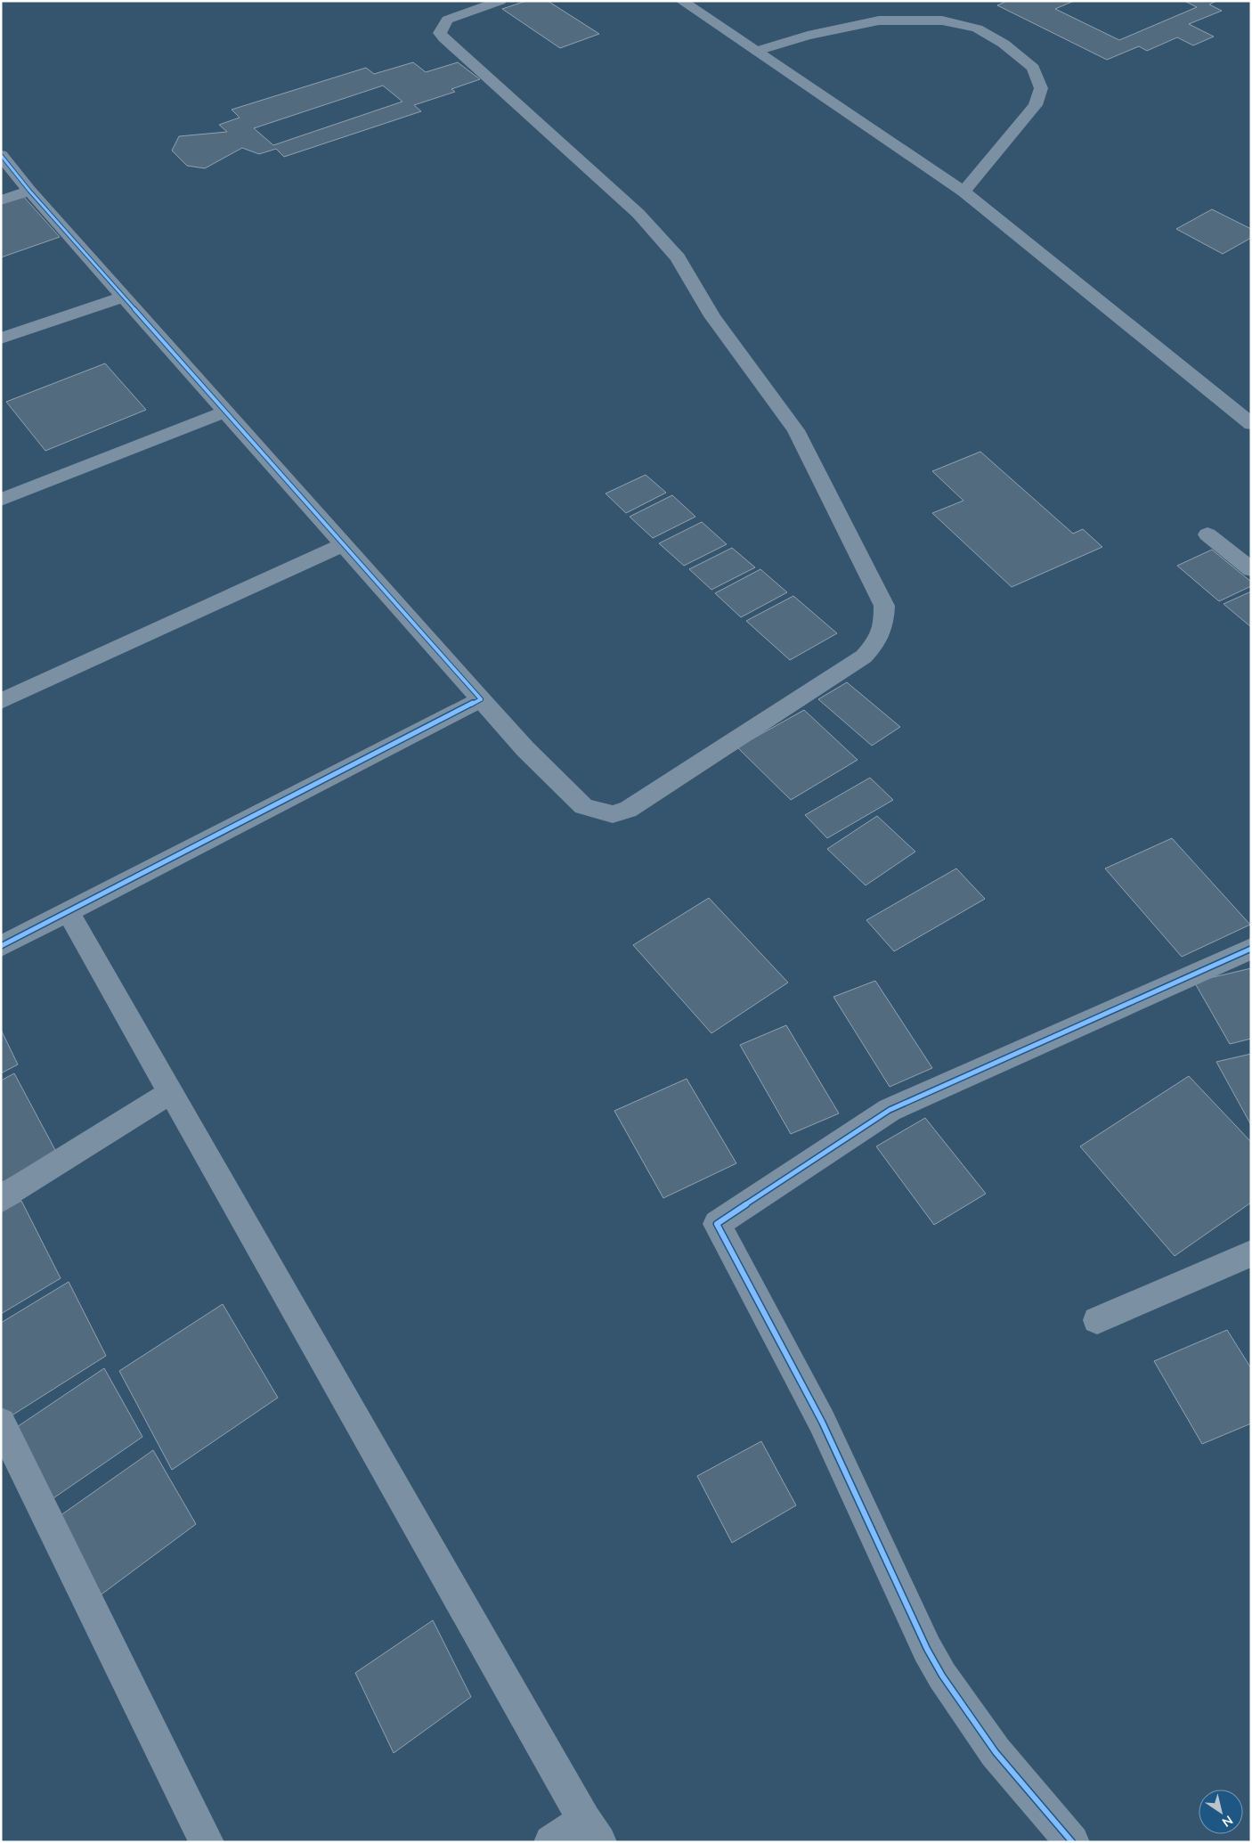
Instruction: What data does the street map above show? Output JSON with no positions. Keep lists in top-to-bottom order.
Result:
{
  "north": "bottom right"
}
